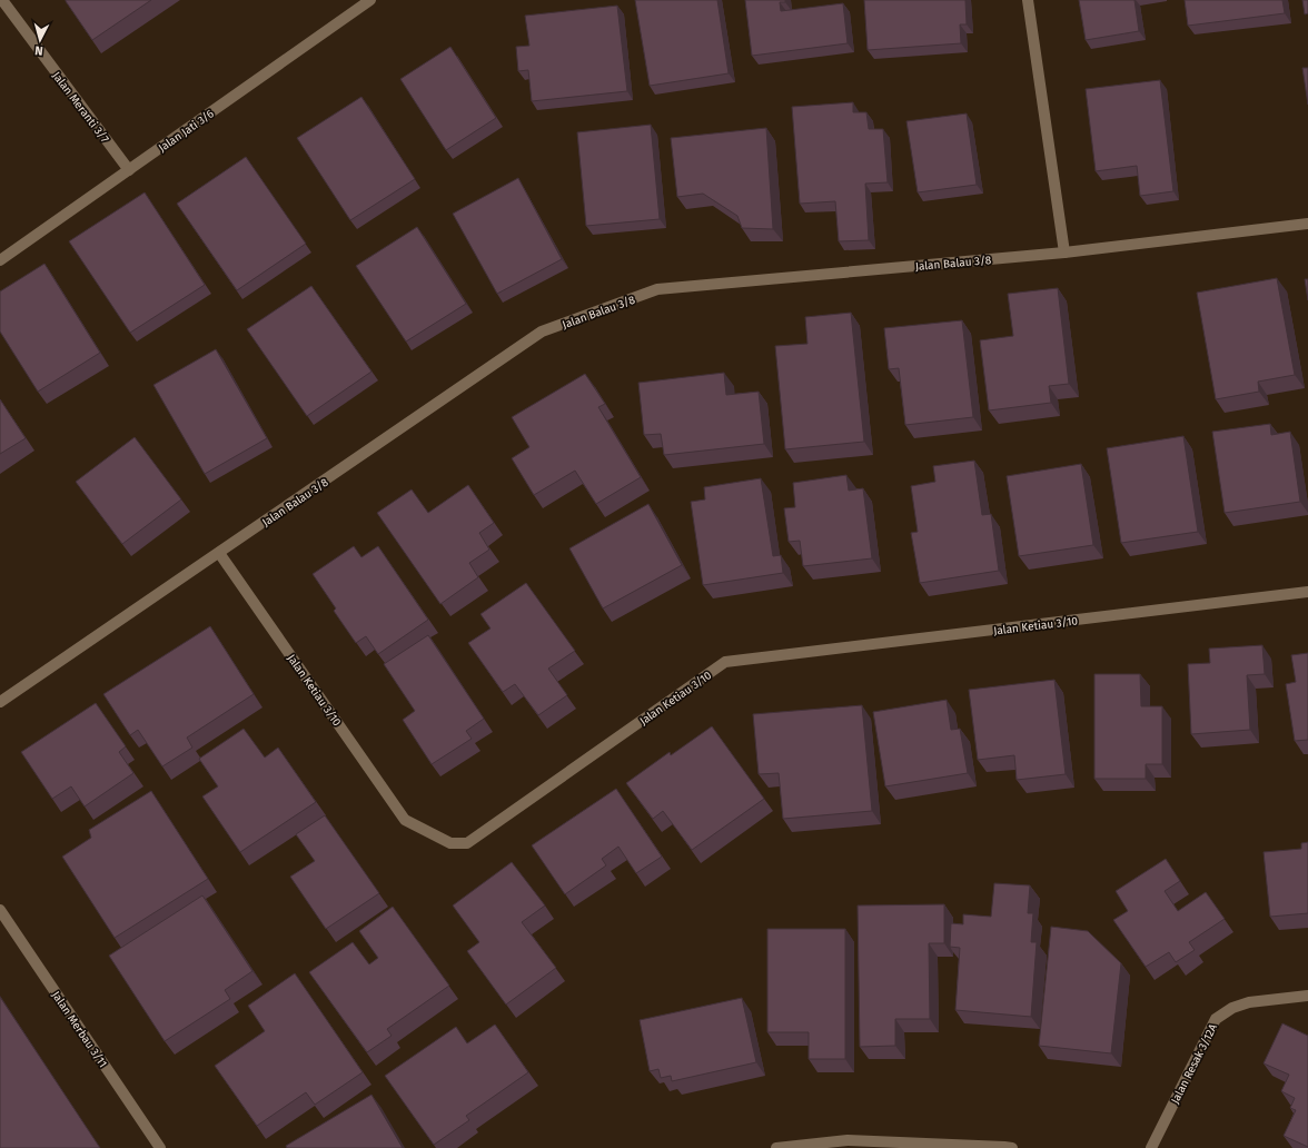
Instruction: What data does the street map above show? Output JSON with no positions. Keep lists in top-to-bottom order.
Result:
{
  "streets": {
    "street": [
      "Jalan Meranti 3/7",
      "Jalan Jati 3/6",
      "Jalan Balau 3/8",
      "Jalan Ketiau 3/10",
      "Jalan Merbau 3/11",
      "Jalan Resak 3/12A"
    ]
  },
  "crossings": [
    ["Jalan Meranti 3/7", "Jalan Jati 3/6"],
    ["Jalan Balau 3/8", "Jalan Ketiau 3/10"]
  ],
  "north": "bottom"
}
